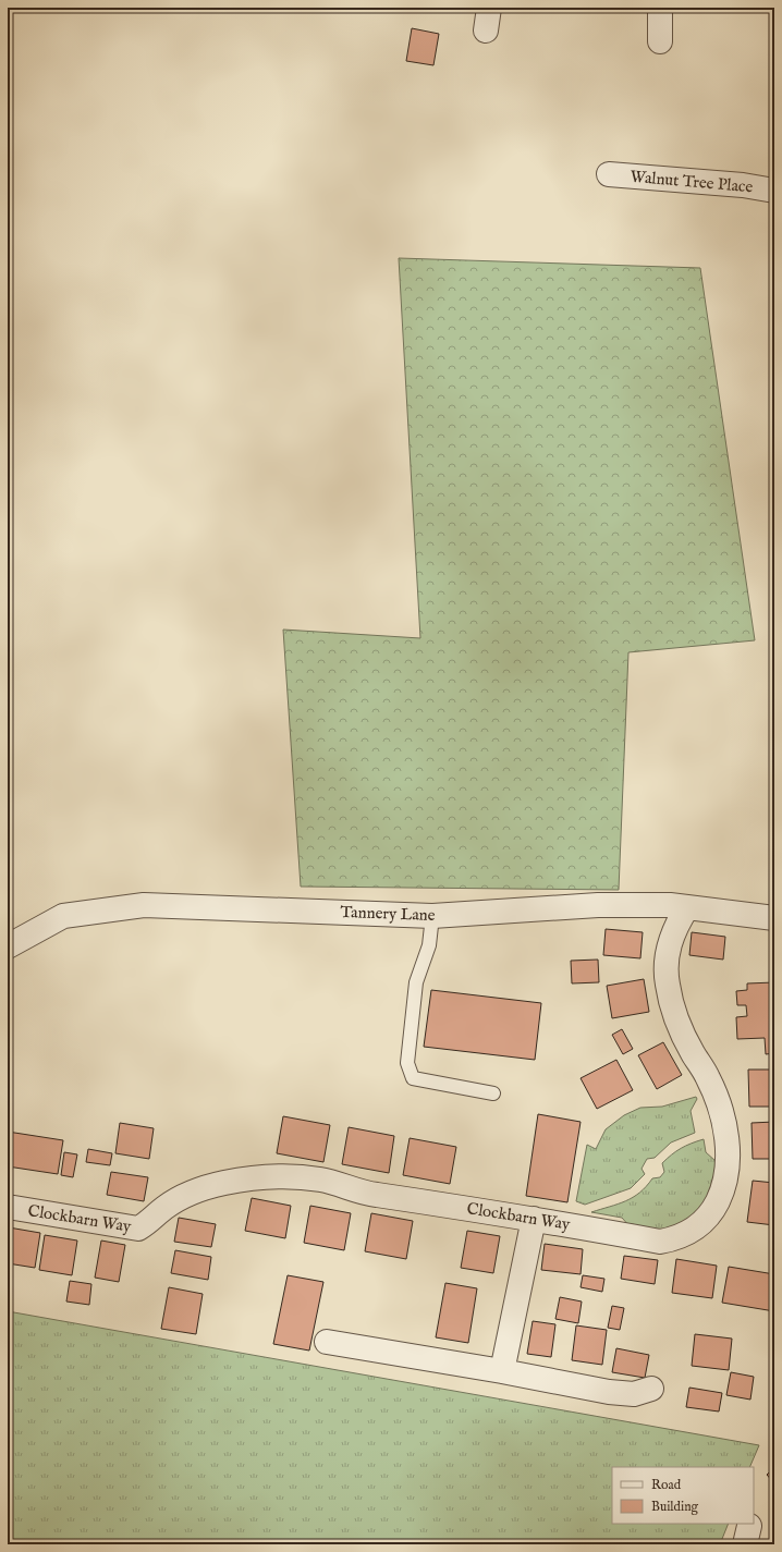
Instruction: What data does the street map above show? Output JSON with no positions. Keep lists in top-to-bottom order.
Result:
{
  "streets": {
    "street": ["Walnut Tree Place", "Tannery Lane", "Clockbarn Way"]
  },
  "crossings": [
    ["Tannery Lane", "Clockbarn Way"]
  ],
  "legend": ["Road", "Building"]
}
